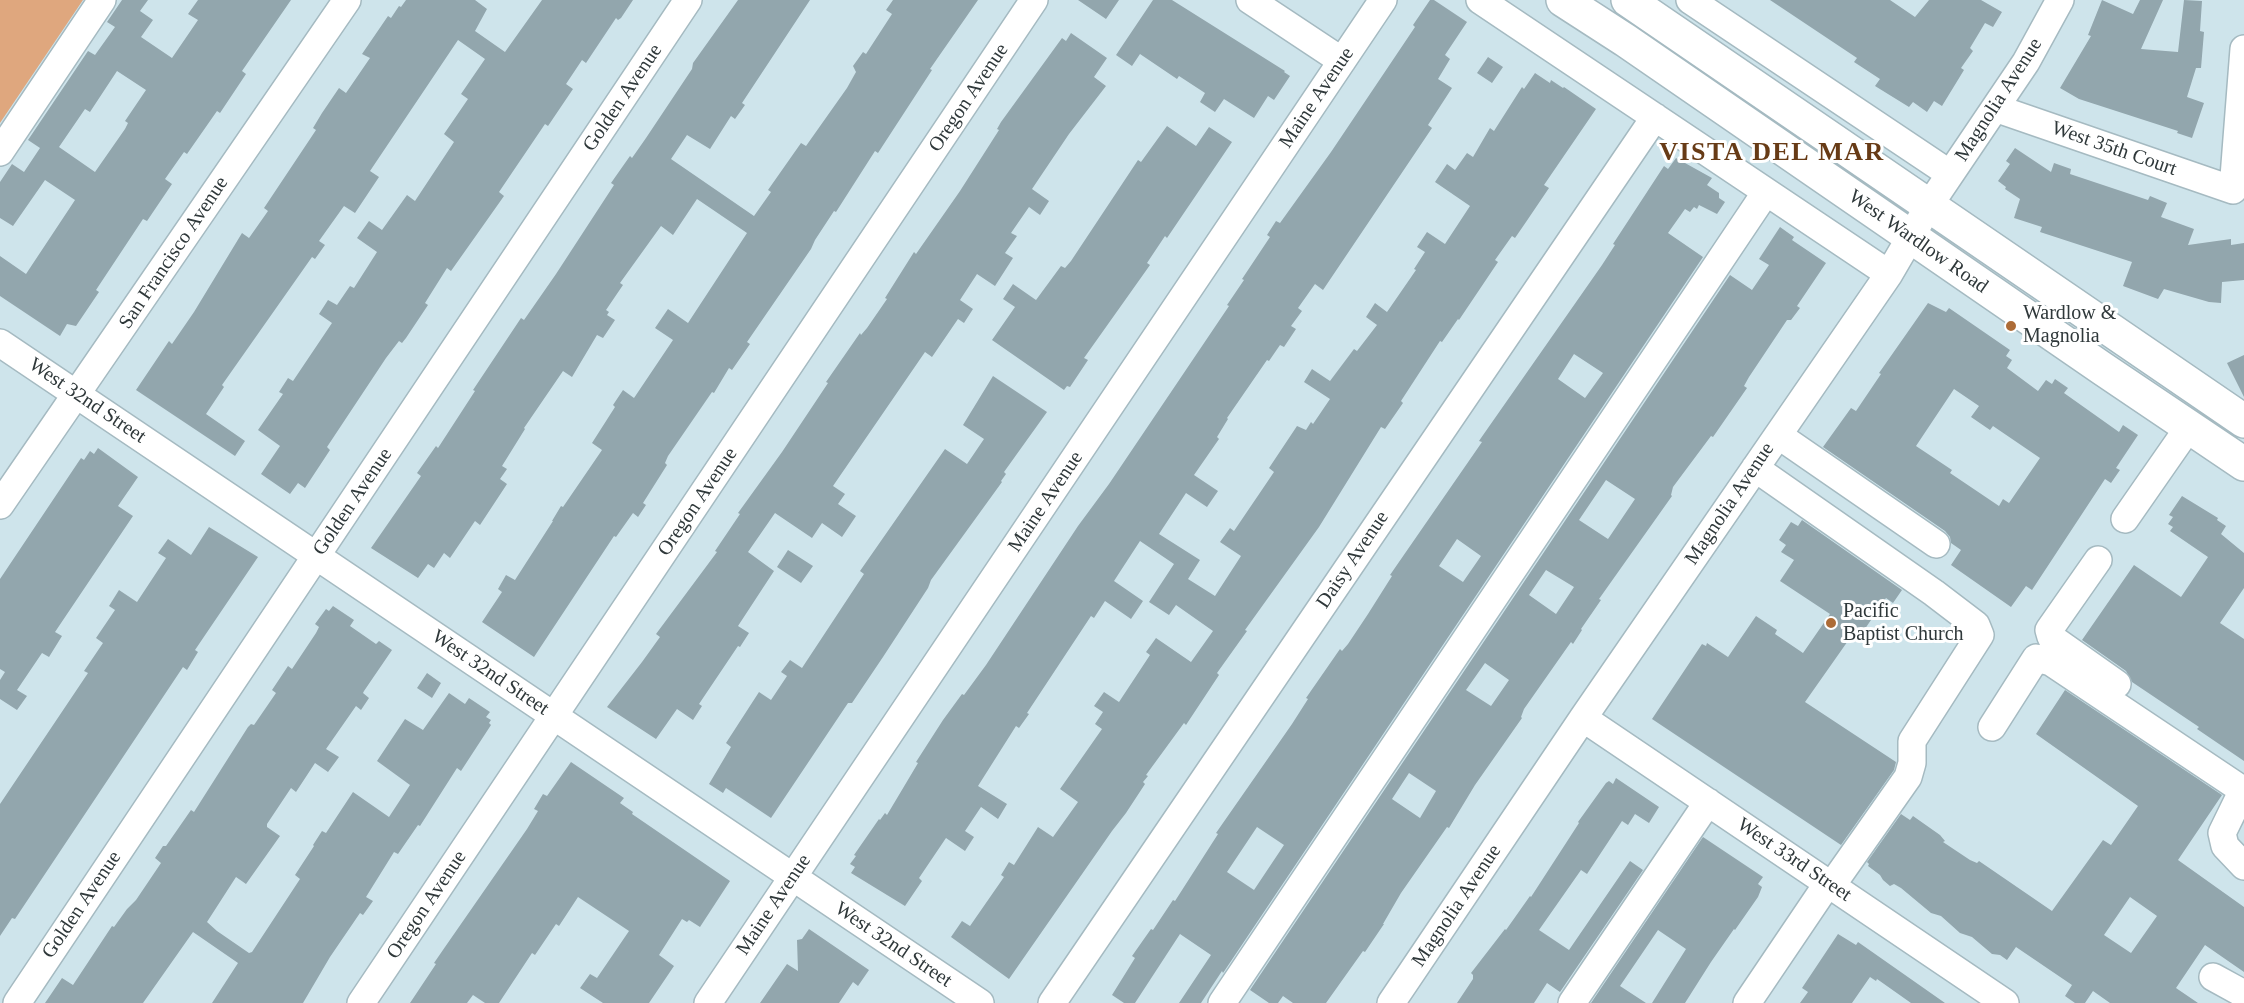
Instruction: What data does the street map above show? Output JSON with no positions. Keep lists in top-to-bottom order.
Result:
{
  "streets": {
    "main road": ["West Wardlow Road"],
    "street": [
      "Golden Avenue",
      "Oregon Avenue",
      "Maine Avenue",
      "Magnolia Avenue",
      "West 35th Court",
      "San Francisco Avenue",
      "West 32nd Street",
      "Daisy Avenue",
      "West 33rd Street"
    ]
  },
  "crossings": [
    ["Golden Avenue", "West 32nd Street"],
    ["Oregon Avenue", "West 32nd Street"],
    ["Maine Avenue", "West 32nd Street"],
    ["Magnolia Avenue", "West 35th Court"],
    ["Magnolia Avenue", "West Wardlow Road"],
    ["Magnolia Avenue", "West 33rd Street"],
    ["San Francisco Avenue", "West 32nd Street"]
  ],
  "districts": ["VISTA DEL MAR"],
  "places": ["Wardlow & Magnolia", "Pacific Baptist Church"]
}
